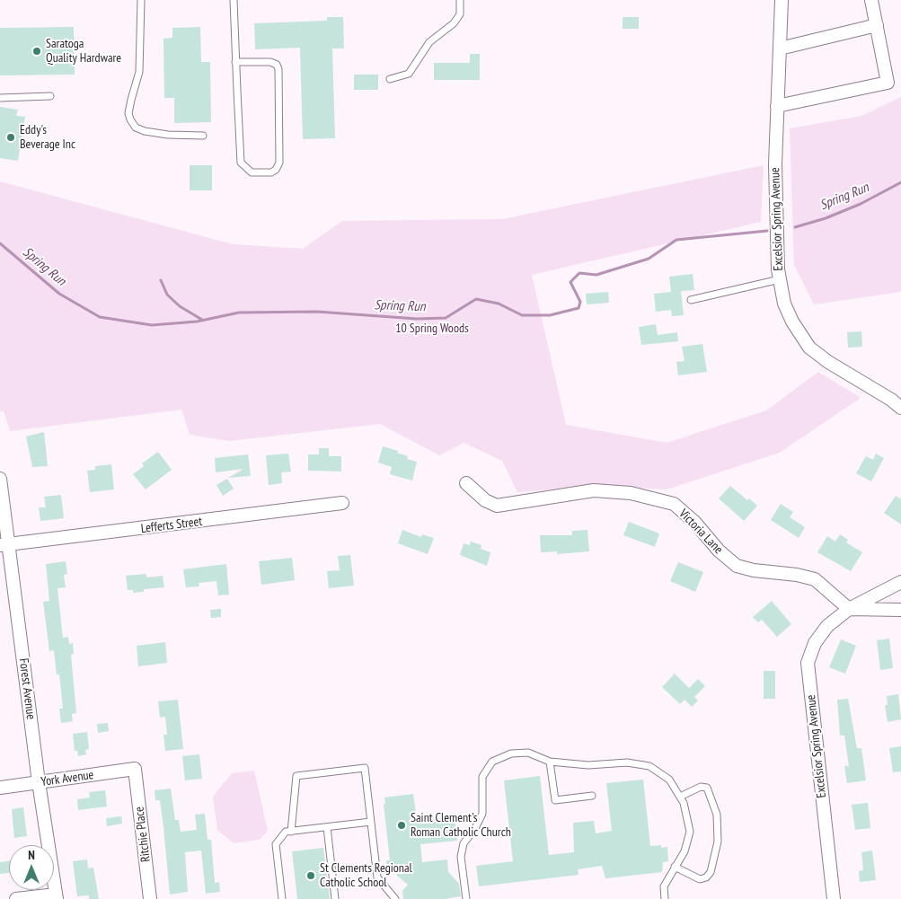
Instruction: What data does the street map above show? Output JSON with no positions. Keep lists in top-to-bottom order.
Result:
{
  "streets": {
    "street": [
      "Excelsior Spring Avenue",
      "Lefferts Street",
      "Victoria Lane",
      "Forest Avenue",
      "York Avenue",
      "Ritchie Place"
    ]
  },
  "crossings": [
    ["Excelsior Spring Avenue", "Victoria Lane"],
    ["Lefferts Street", "Forest Avenue"],
    ["Forest Avenue", "York Avenue"],
    ["York Avenue", "Ritchie Place"]
  ],
  "water": ["Spring Run"],
  "parks": ["10 Spring Woods"],
  "places": [
    "Saratoga Quality Hardware",
    "Eddy's Beverage Inc",
    "Saint Clement's Roman Catholic Church",
    "St Clements Regional Catholic School"
  ],
  "north": "top"
}
